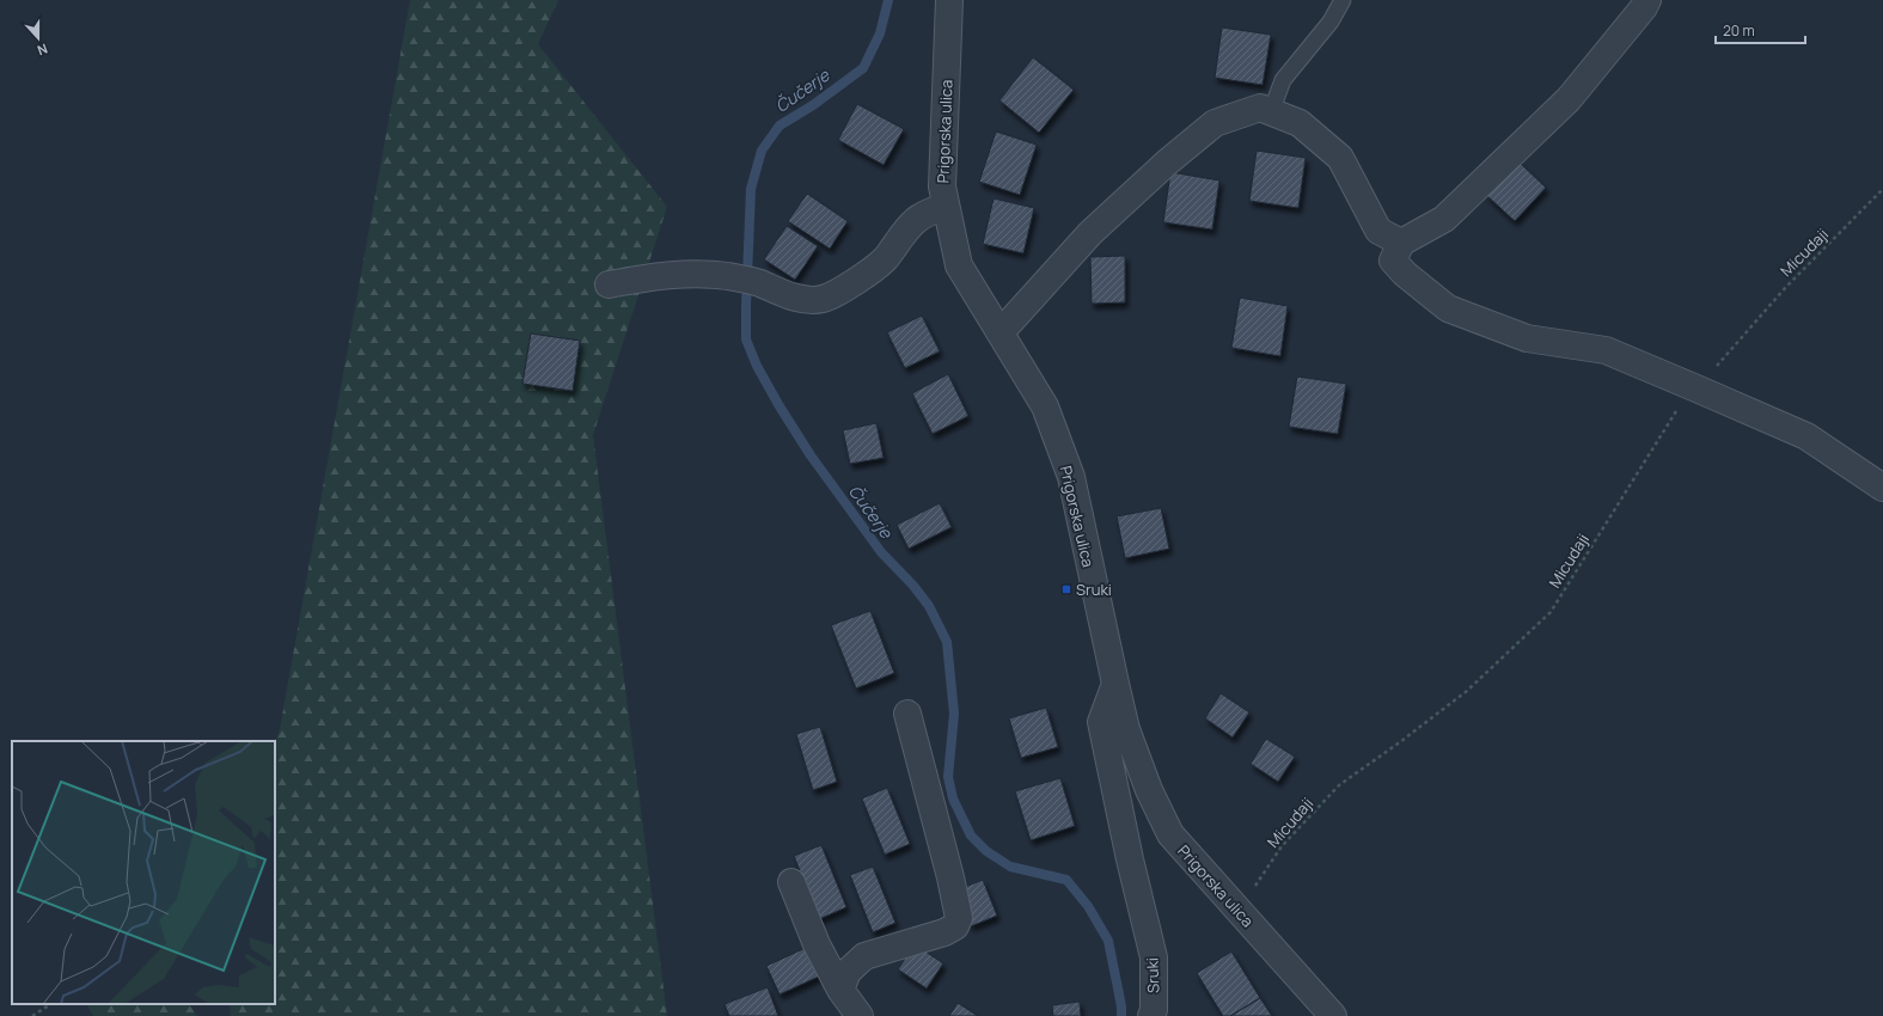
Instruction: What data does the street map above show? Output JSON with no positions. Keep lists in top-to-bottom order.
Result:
{
  "streets": {
    "street": ["Prigorska ulica", "Sruki"],
    "path": ["Micudaji"]
  },
  "crossings": [
    ["Prigorska ulica", "Micudaji"],
    ["Prigorska ulica", "Sruki"]
  ],
  "water": ["Čučerje"],
  "places": {
    "transit": ["Sruki"]
  },
  "scale_bar": "20 m",
  "north": "bottom"
}
